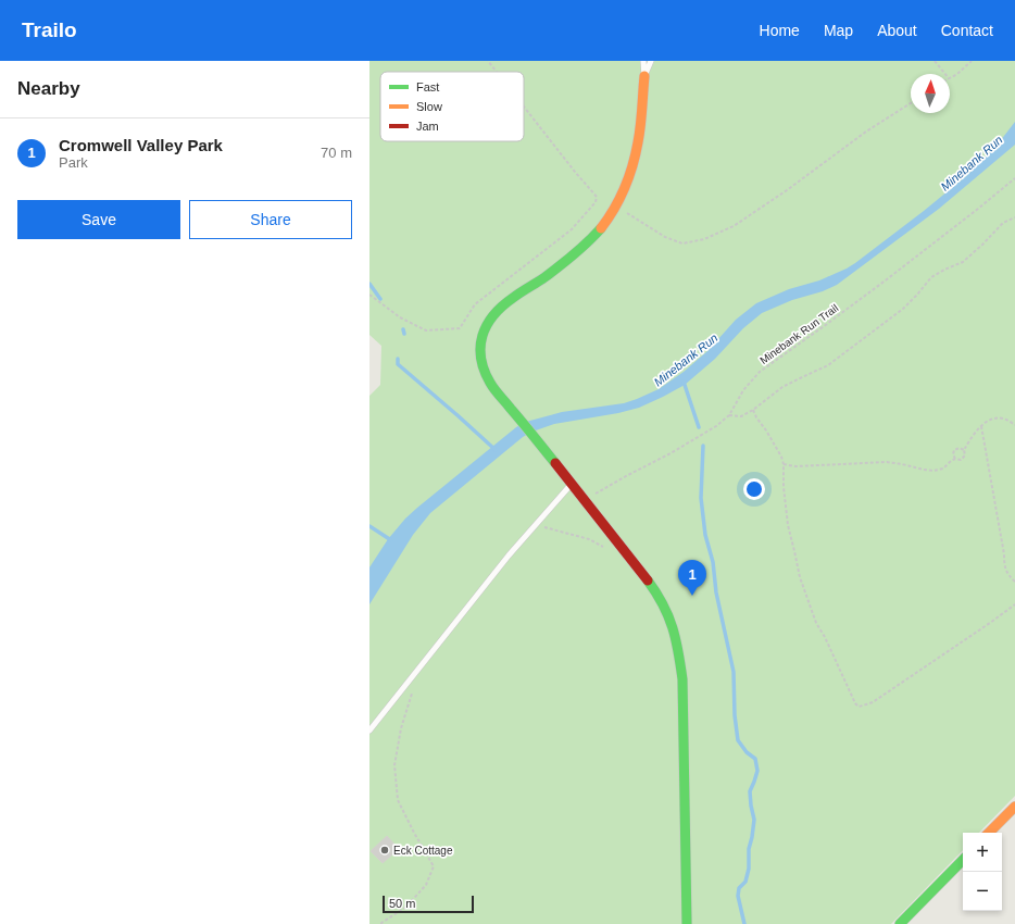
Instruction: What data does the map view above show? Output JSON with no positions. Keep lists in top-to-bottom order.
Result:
{
  "streets": {
    "path": ["Minebank Run Trail"]
  },
  "water": ["Minebank Run"],
  "places": ["Eck Cottage"],
  "legend": ["Fast", "Slow", "Jam"],
  "scale_bar": "50 m",
  "north": "top",
  "page": {
    "header": "Trailo",
    "nav": [
      "Home",
      "Map",
      "About",
      "Contact"
    ],
    "heading": "Nearby",
    "list": [
      {
        "mark": "1",
        "name": "Cromwell Valley Park",
        "note": "Park",
        "value": "70 m"
      }
    ],
    "buttons": ["Save", "Share"],
    "pins": "1",
    "map_buttons": ["+", "−"],
    "scale": "50 m"
  }
}
